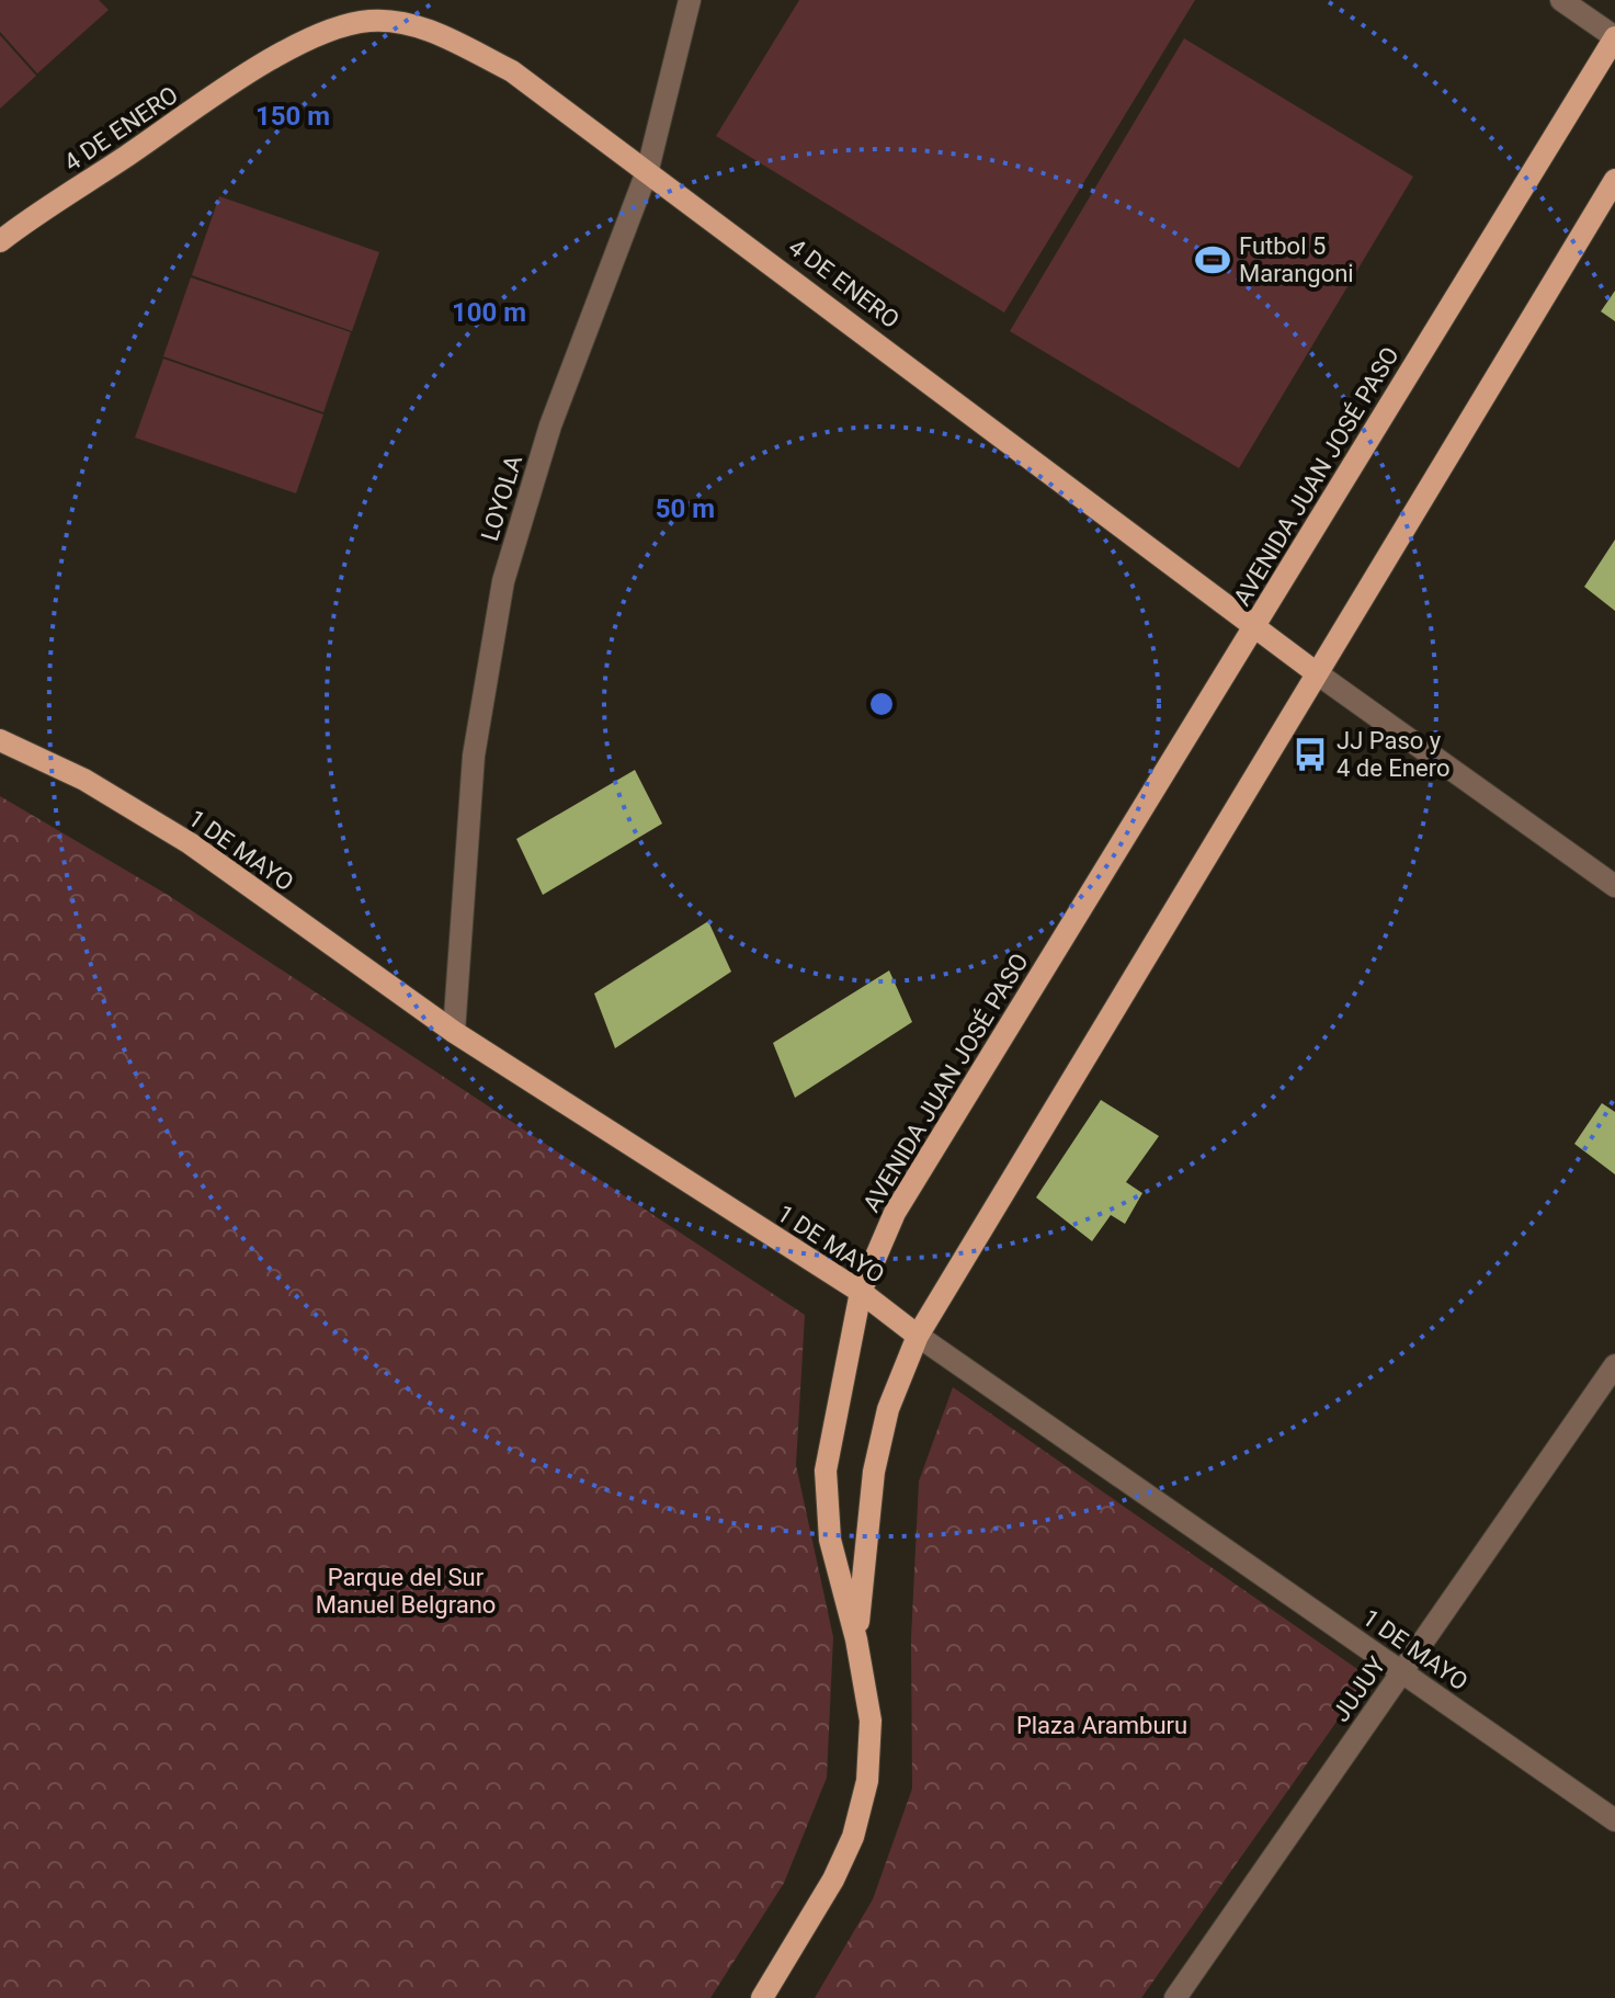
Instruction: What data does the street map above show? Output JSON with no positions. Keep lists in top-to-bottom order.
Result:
{
  "streets": {
    "main road": ["4 DE ENERO", "AVENIDA JUAN JOSÉ PASO", "1 DE MAYO"],
    "street": ["LOYOLA", "JUJUY"]
  },
  "crossings": [
    ["4 DE ENERO", "AVENIDA JUAN JOSÉ PASO"],
    ["4 DE ENERO", "LOYOLA"],
    ["AVENIDA JUAN JOSÉ PASO", "1 DE MAYO"],
    ["LOYOLA", "1 DE MAYO"],
    ["1 DE MAYO", "JUJUY"]
  ],
  "parks": ["Parque del Sur Manuel Belgrano", "Plaza Aramburu"],
  "places": {
    "sports": ["Futbol 5 Marangoni"],
    "bus stop": ["JJ Paso y 4 de Enero"]
  },
  "rings": ["150 m", "100 m", "50 m"]
}
